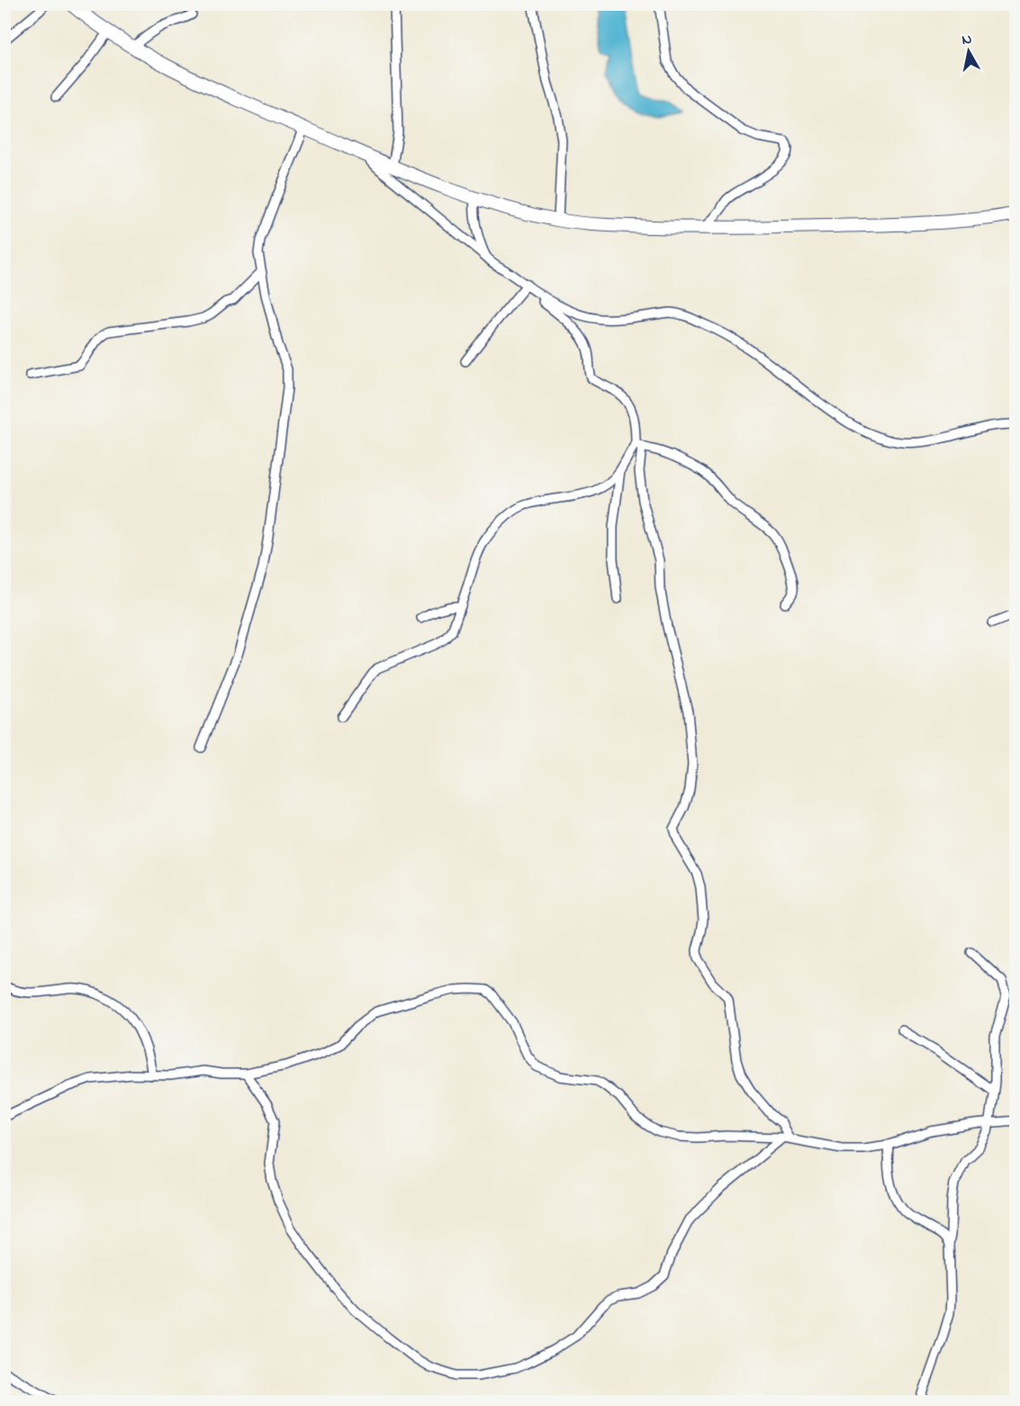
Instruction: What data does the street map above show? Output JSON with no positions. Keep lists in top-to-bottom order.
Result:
{
  "north": "top"
}
